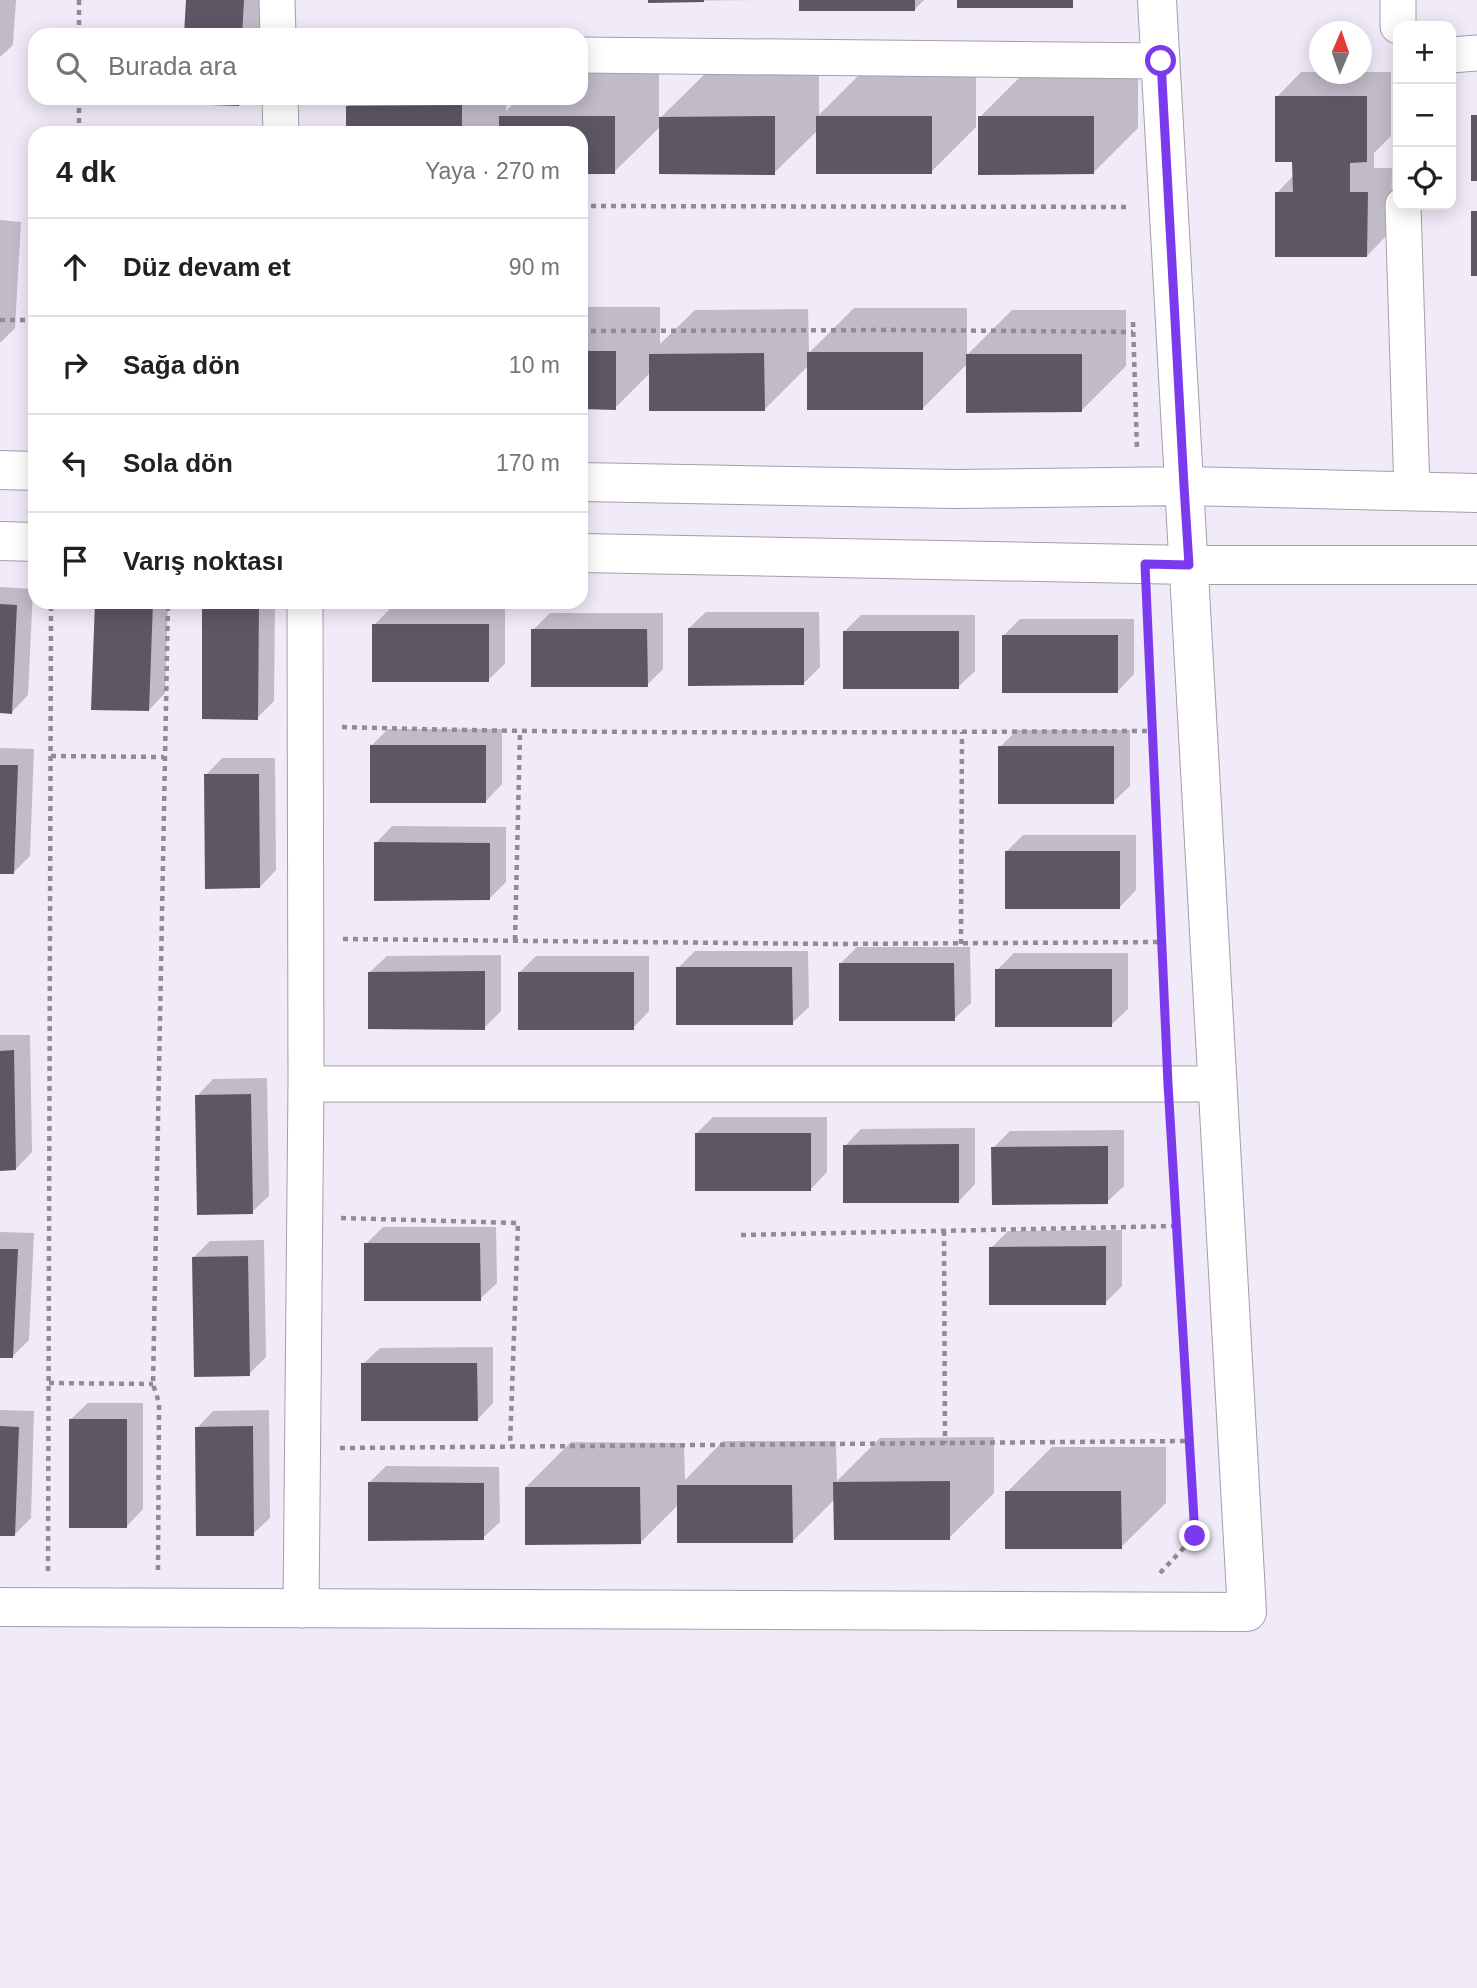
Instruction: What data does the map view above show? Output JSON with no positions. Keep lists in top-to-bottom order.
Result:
{
  "north": "top",
  "page": {
    "map_buttons": ["+", "−"],
    "search": "Burada ara",
    "heading": ["4 dk", "Yaya · 270 m"],
    "list": [
      ["Düz devam et", "90 m"],
      ["Sağa dön", "10 m"],
      ["Sola dön", "170 m"],
      "Varış noktası"
    ]
  }
}
